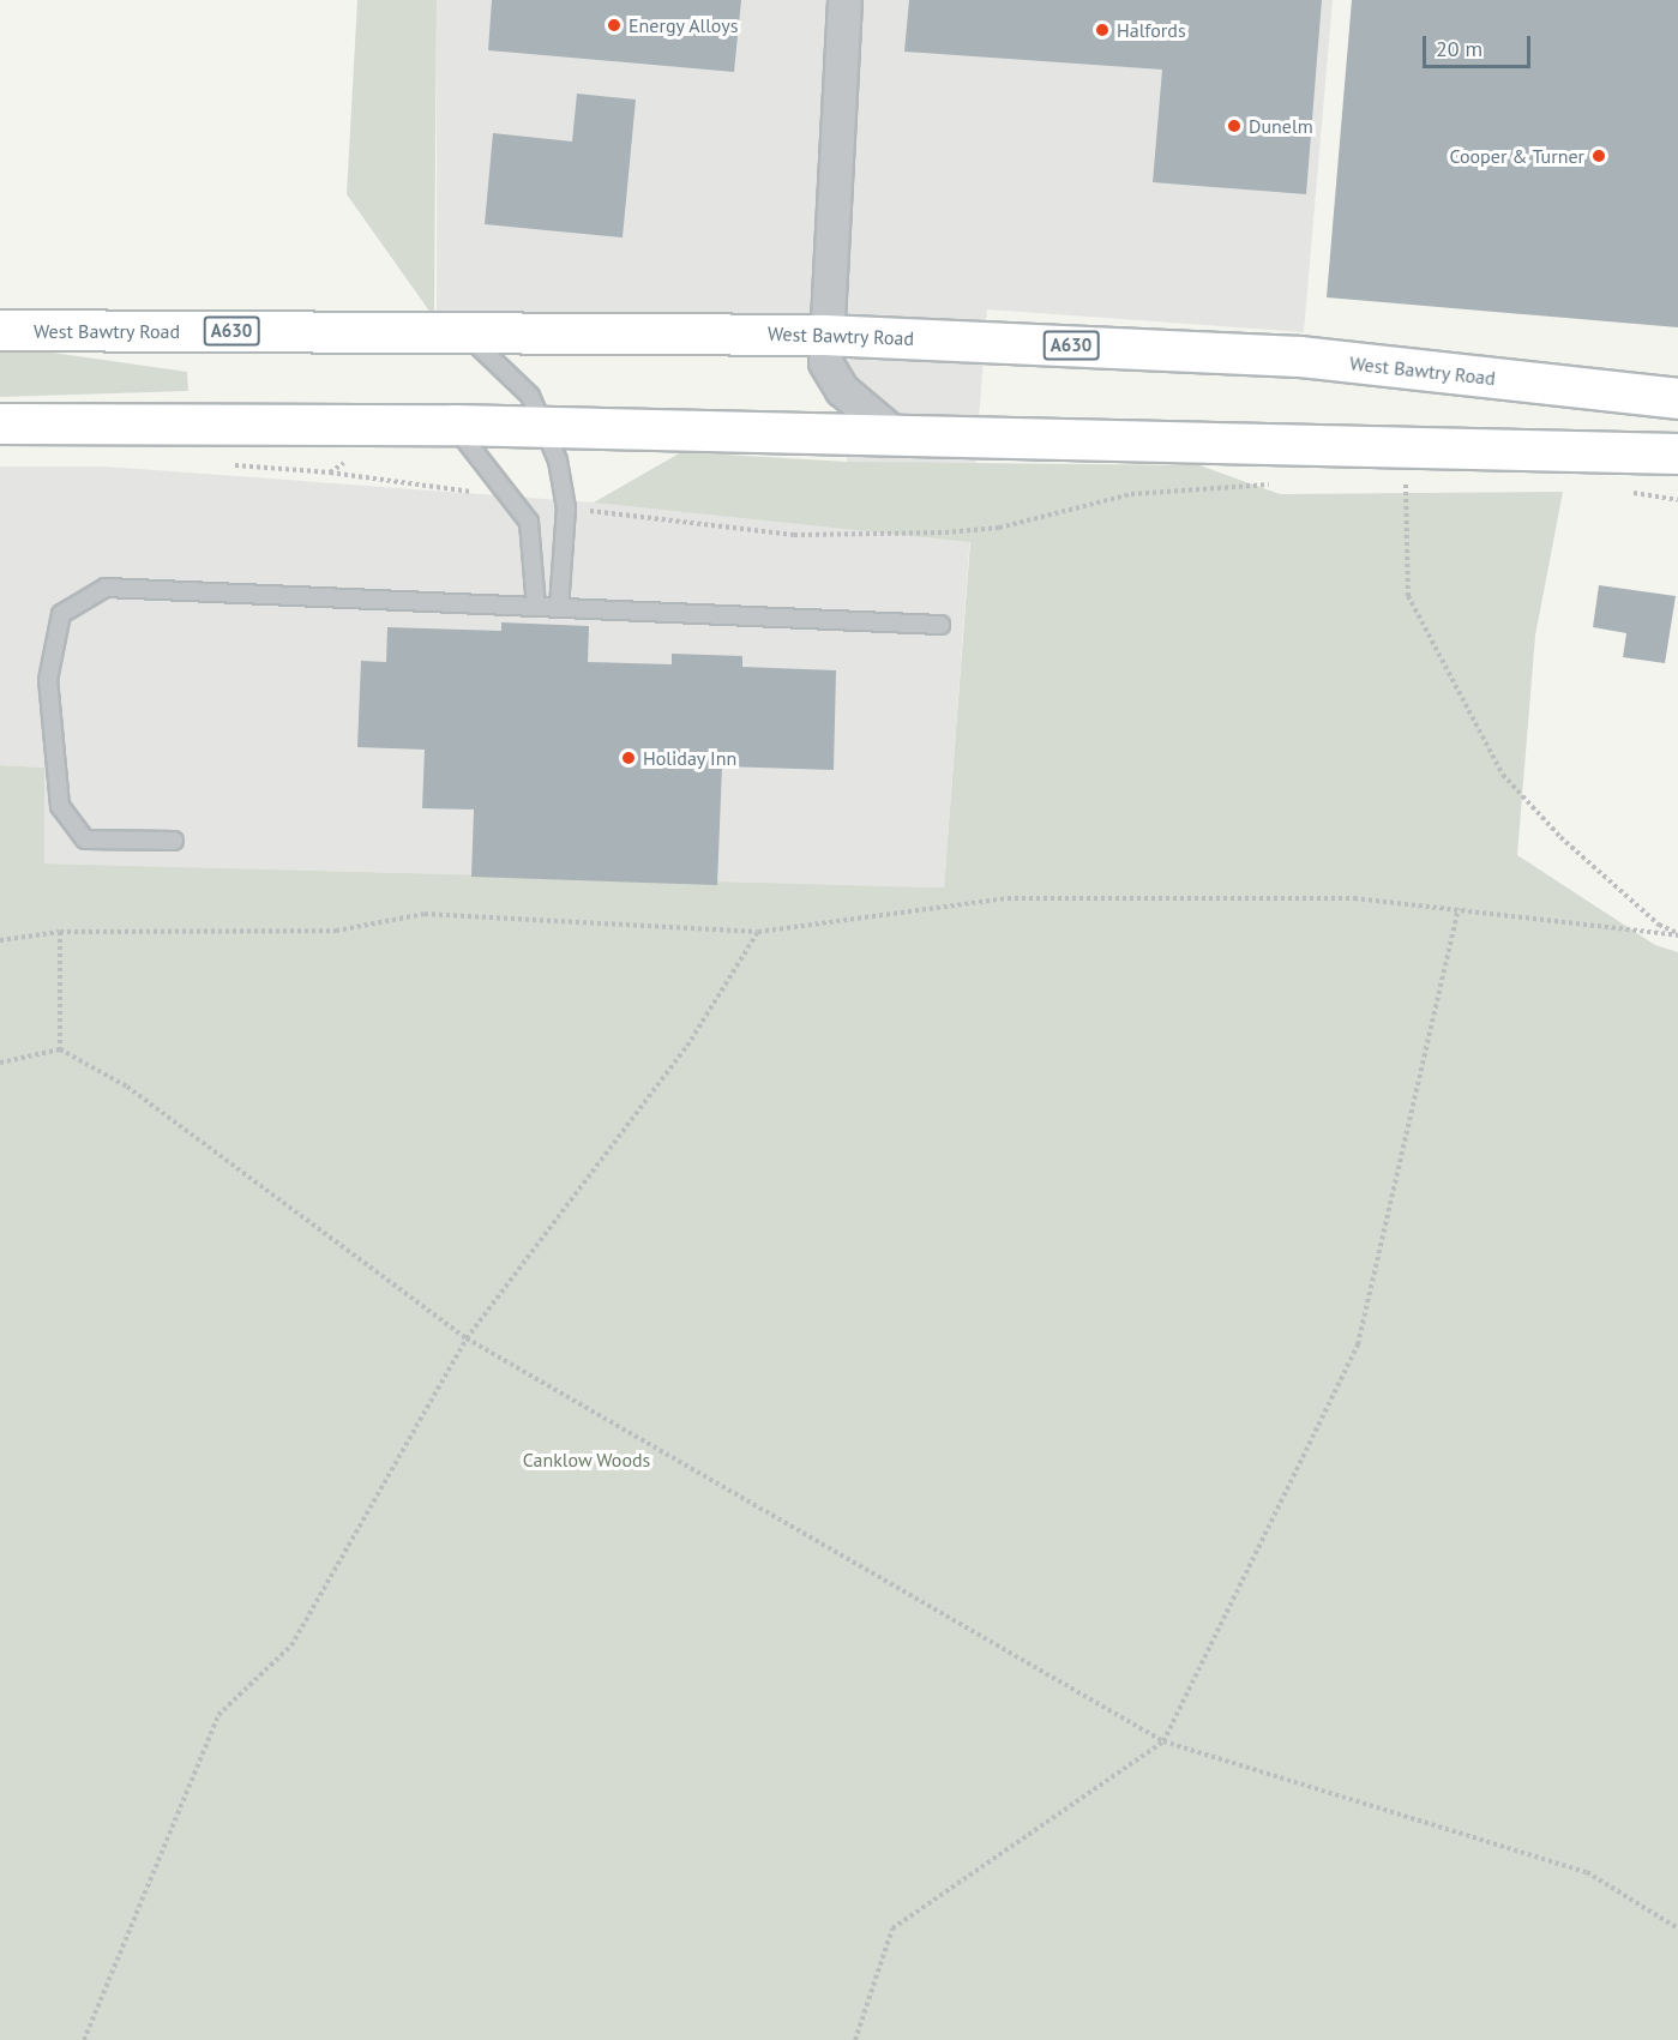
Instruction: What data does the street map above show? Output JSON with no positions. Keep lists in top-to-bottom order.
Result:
{
  "streets": {
    "main road": ["West Bawtry Road", "A630"]
  },
  "parks": ["Canklow Woods"],
  "places": [
    "Energy Alloys",
    "Halfords",
    "Dunelm",
    "Cooper & Turner",
    "Holiday Inn"
  ],
  "scale_bar": "20 m"
}
